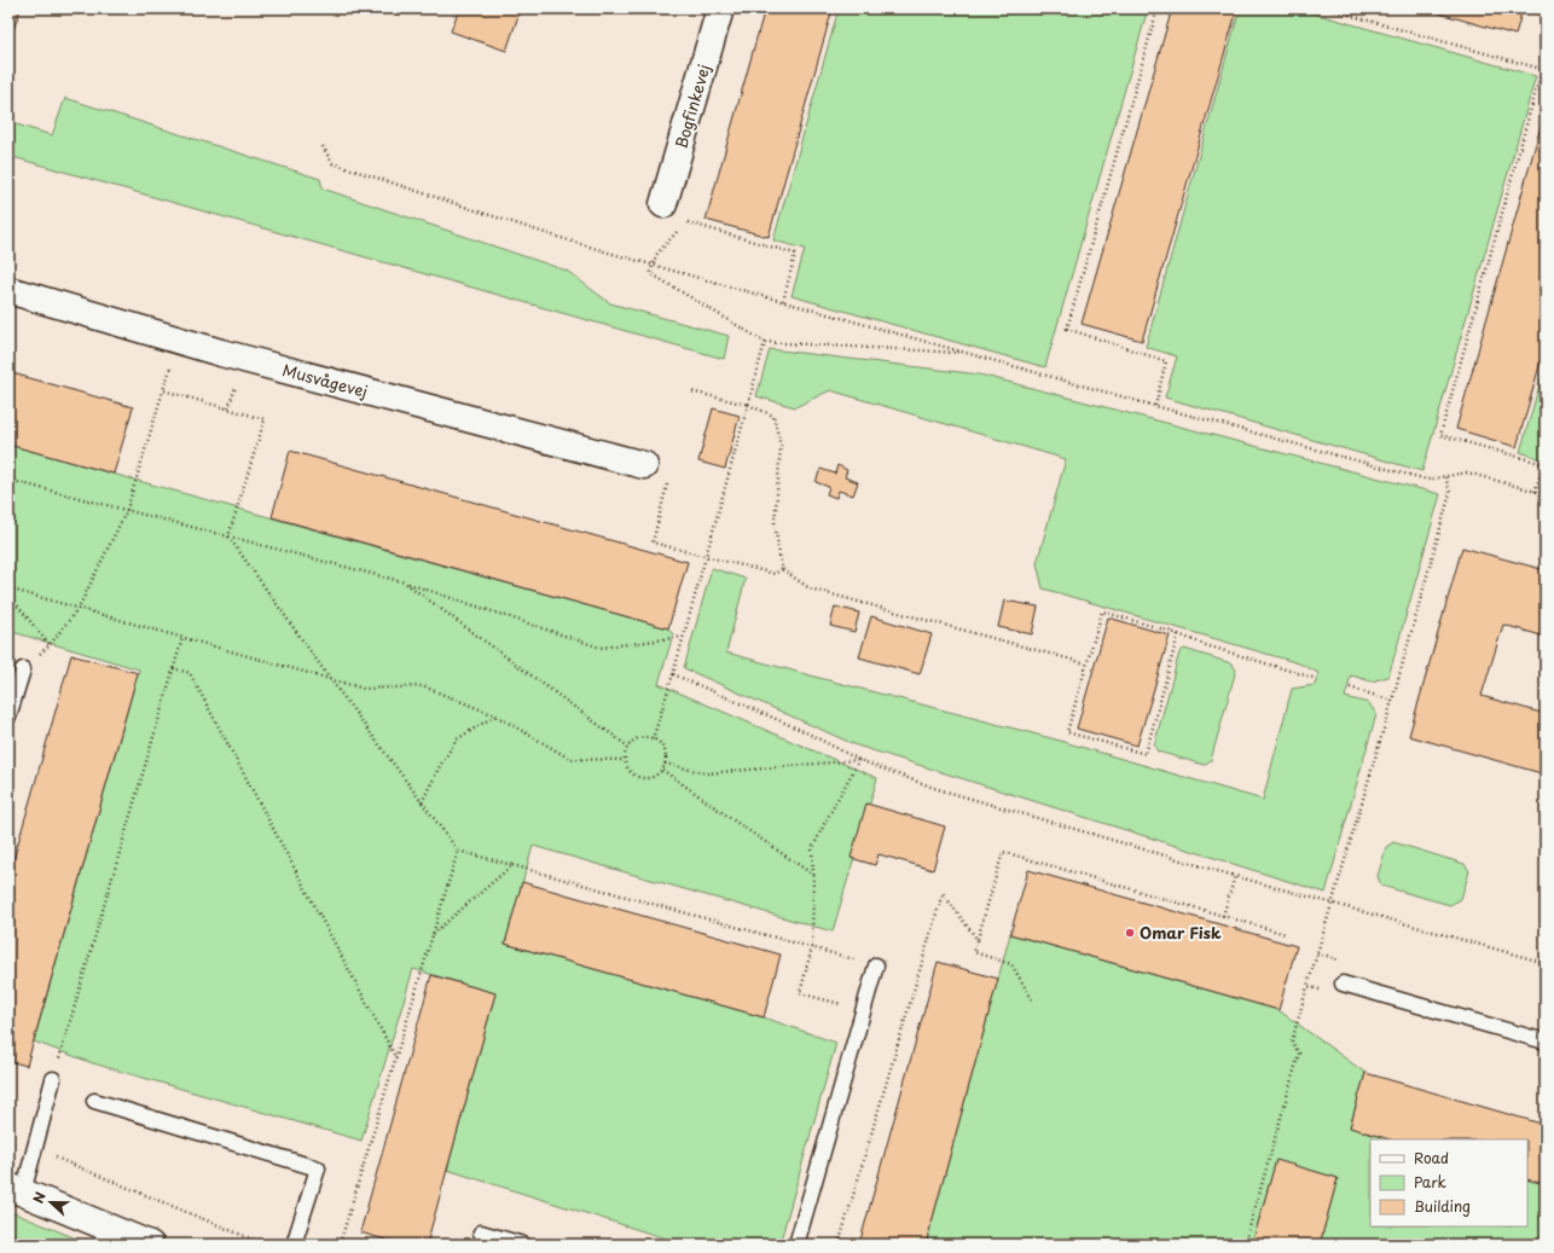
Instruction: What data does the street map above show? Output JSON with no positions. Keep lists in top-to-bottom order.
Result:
{
  "streets": {
    "street": ["Bogfinkevej", "Musvågevej"]
  },
  "places": ["Omar Fisk"],
  "legend": ["Road", "Park", "Building"],
  "north": "left"
}
